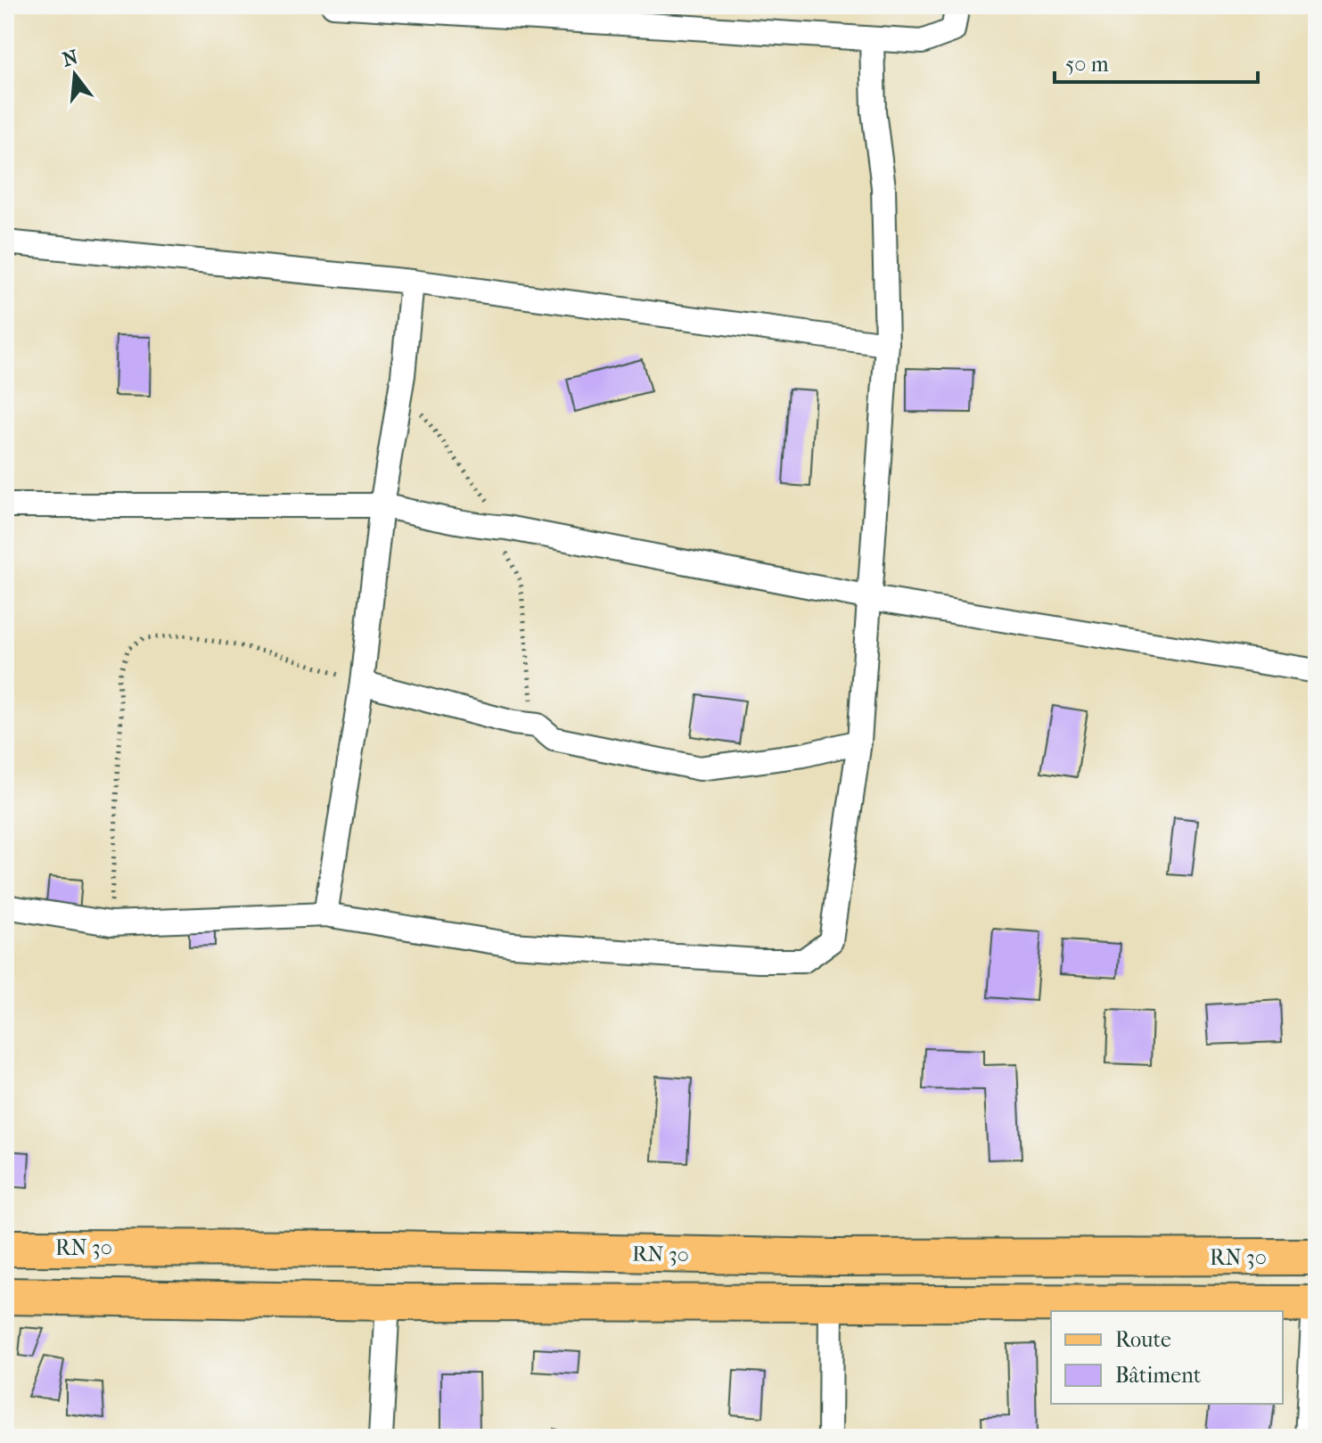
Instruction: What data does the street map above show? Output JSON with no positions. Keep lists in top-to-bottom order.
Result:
{
  "streets": {
    "main road": ["RN 30"]
  },
  "legend": ["Route", "Bâtiment"],
  "scale_bar": "50 m",
  "north": "top"
}
